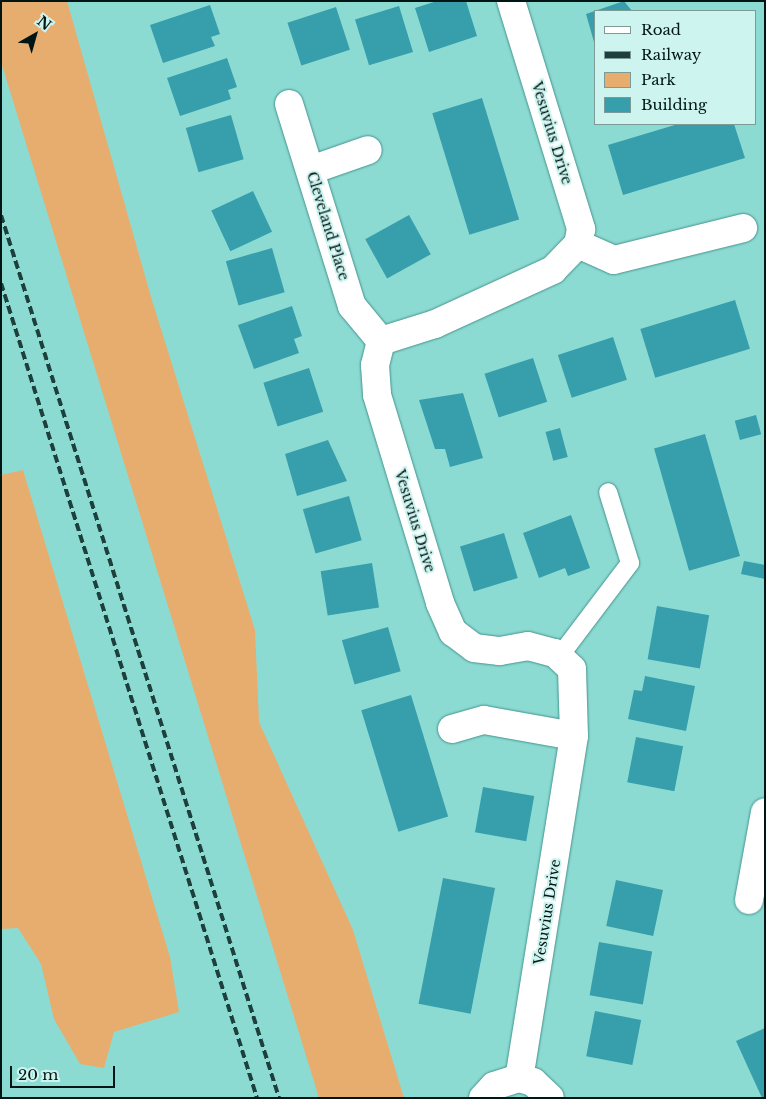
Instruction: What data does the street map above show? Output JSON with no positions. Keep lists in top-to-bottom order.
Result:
{
  "streets": {
    "street": ["Vesuvius Drive", "Cleveland Place"]
  },
  "crossings": [
    ["Vesuvius Drive", "Cleveland Place"]
  ],
  "legend": [
    "Road",
    "Railway",
    "Park",
    "Building"
  ],
  "scale_bar": "20 m",
  "north": "top right"
}
